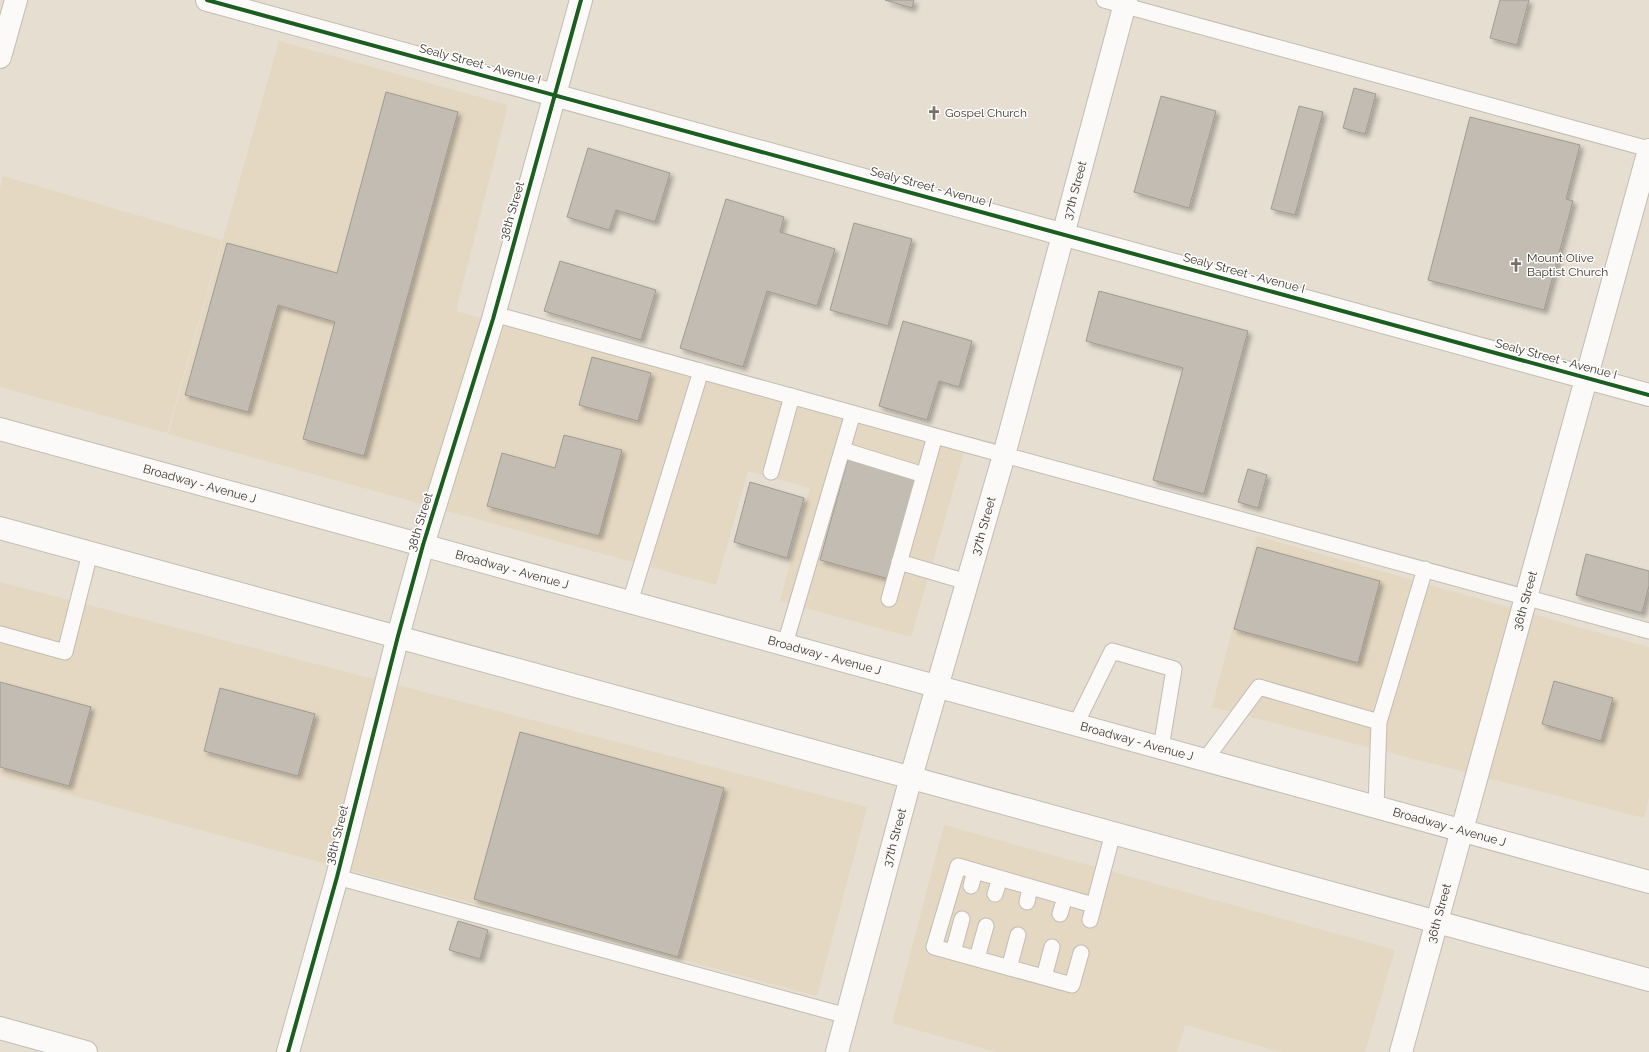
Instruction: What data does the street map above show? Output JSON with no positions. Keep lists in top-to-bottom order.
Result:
{
  "streets": {
    "main road": [
      "Sealy Street - Avenue I",
      "37th Street",
      "38th Street",
      "Broadway - Avenue J",
      "36th Street"
    ]
  },
  "crossings": [
    ["Sealy Street - Avenue I", "37th Street"],
    ["Sealy Street - Avenue I", "38th Street"],
    ["Sealy Street - Avenue I", "36th Street"],
    ["37th Street", "Broadway - Avenue J"],
    ["38th Street", "Broadway - Avenue J"],
    ["Broadway - Avenue J", "36th Street"]
  ],
  "places": {
    "church": ["Gospel Church", "Mount Olive Baptist Church"]
  }
}
